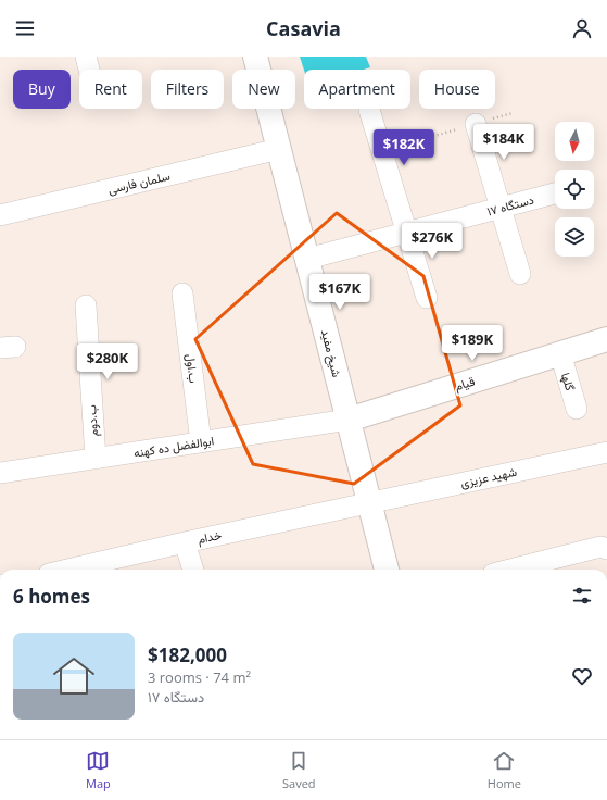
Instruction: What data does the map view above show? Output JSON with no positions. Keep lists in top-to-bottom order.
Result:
{
  "streets": {
    "street": [
      "سلمان فارسی",
      "۱۷ دستگاه",
      "شیخ مفید",
      "ب.اول",
      "گلها",
      "قیام",
      "ب.دوم",
      "ابوالفضل ده کهنه",
      "شهید عزیزی",
      "خدام"
    ]
  },
  "crossings": [
    ["سلمان فارسی", "شیخ مفید"],
    ["۱۷ دستگاه", "شیخ مفید"],
    ["شیخ مفید", "قیام"],
    ["شیخ مفید", "ابوالفضل ده کهنه"],
    ["شیخ مفید", "شهید عزیزی"],
    ["شیخ مفید", "خدام"],
    ["ب.اول", "ابوالفضل ده کهنه"],
    ["گلها", "قیام"],
    ["قیام", "ابوالفضل ده کهنه"],
    ["ب.دوم", "ابوالفضل ده کهنه"],
    ["شهید عزیزی", "خدام"]
  ],
  "north": "bottom",
  "page": {
    "header": "Casavia",
    "chip": [
      "Buy",
      "Rent",
      "Filters",
      "New",
      "Apartment",
      "House"
    ],
    "price": [
      "$184K",
      "$182K",
      "$276K",
      "$167K",
      "$189K",
      "$280K"
    ],
    "heading": "6 homes",
    "list": [
      {
        "name": "$182,000",
        "note": "3 rooms · 74 m² · ۱۷ دستگاه"
      }
    ],
    "tabs": ["Map", "Saved", "Home"]
  }
}
